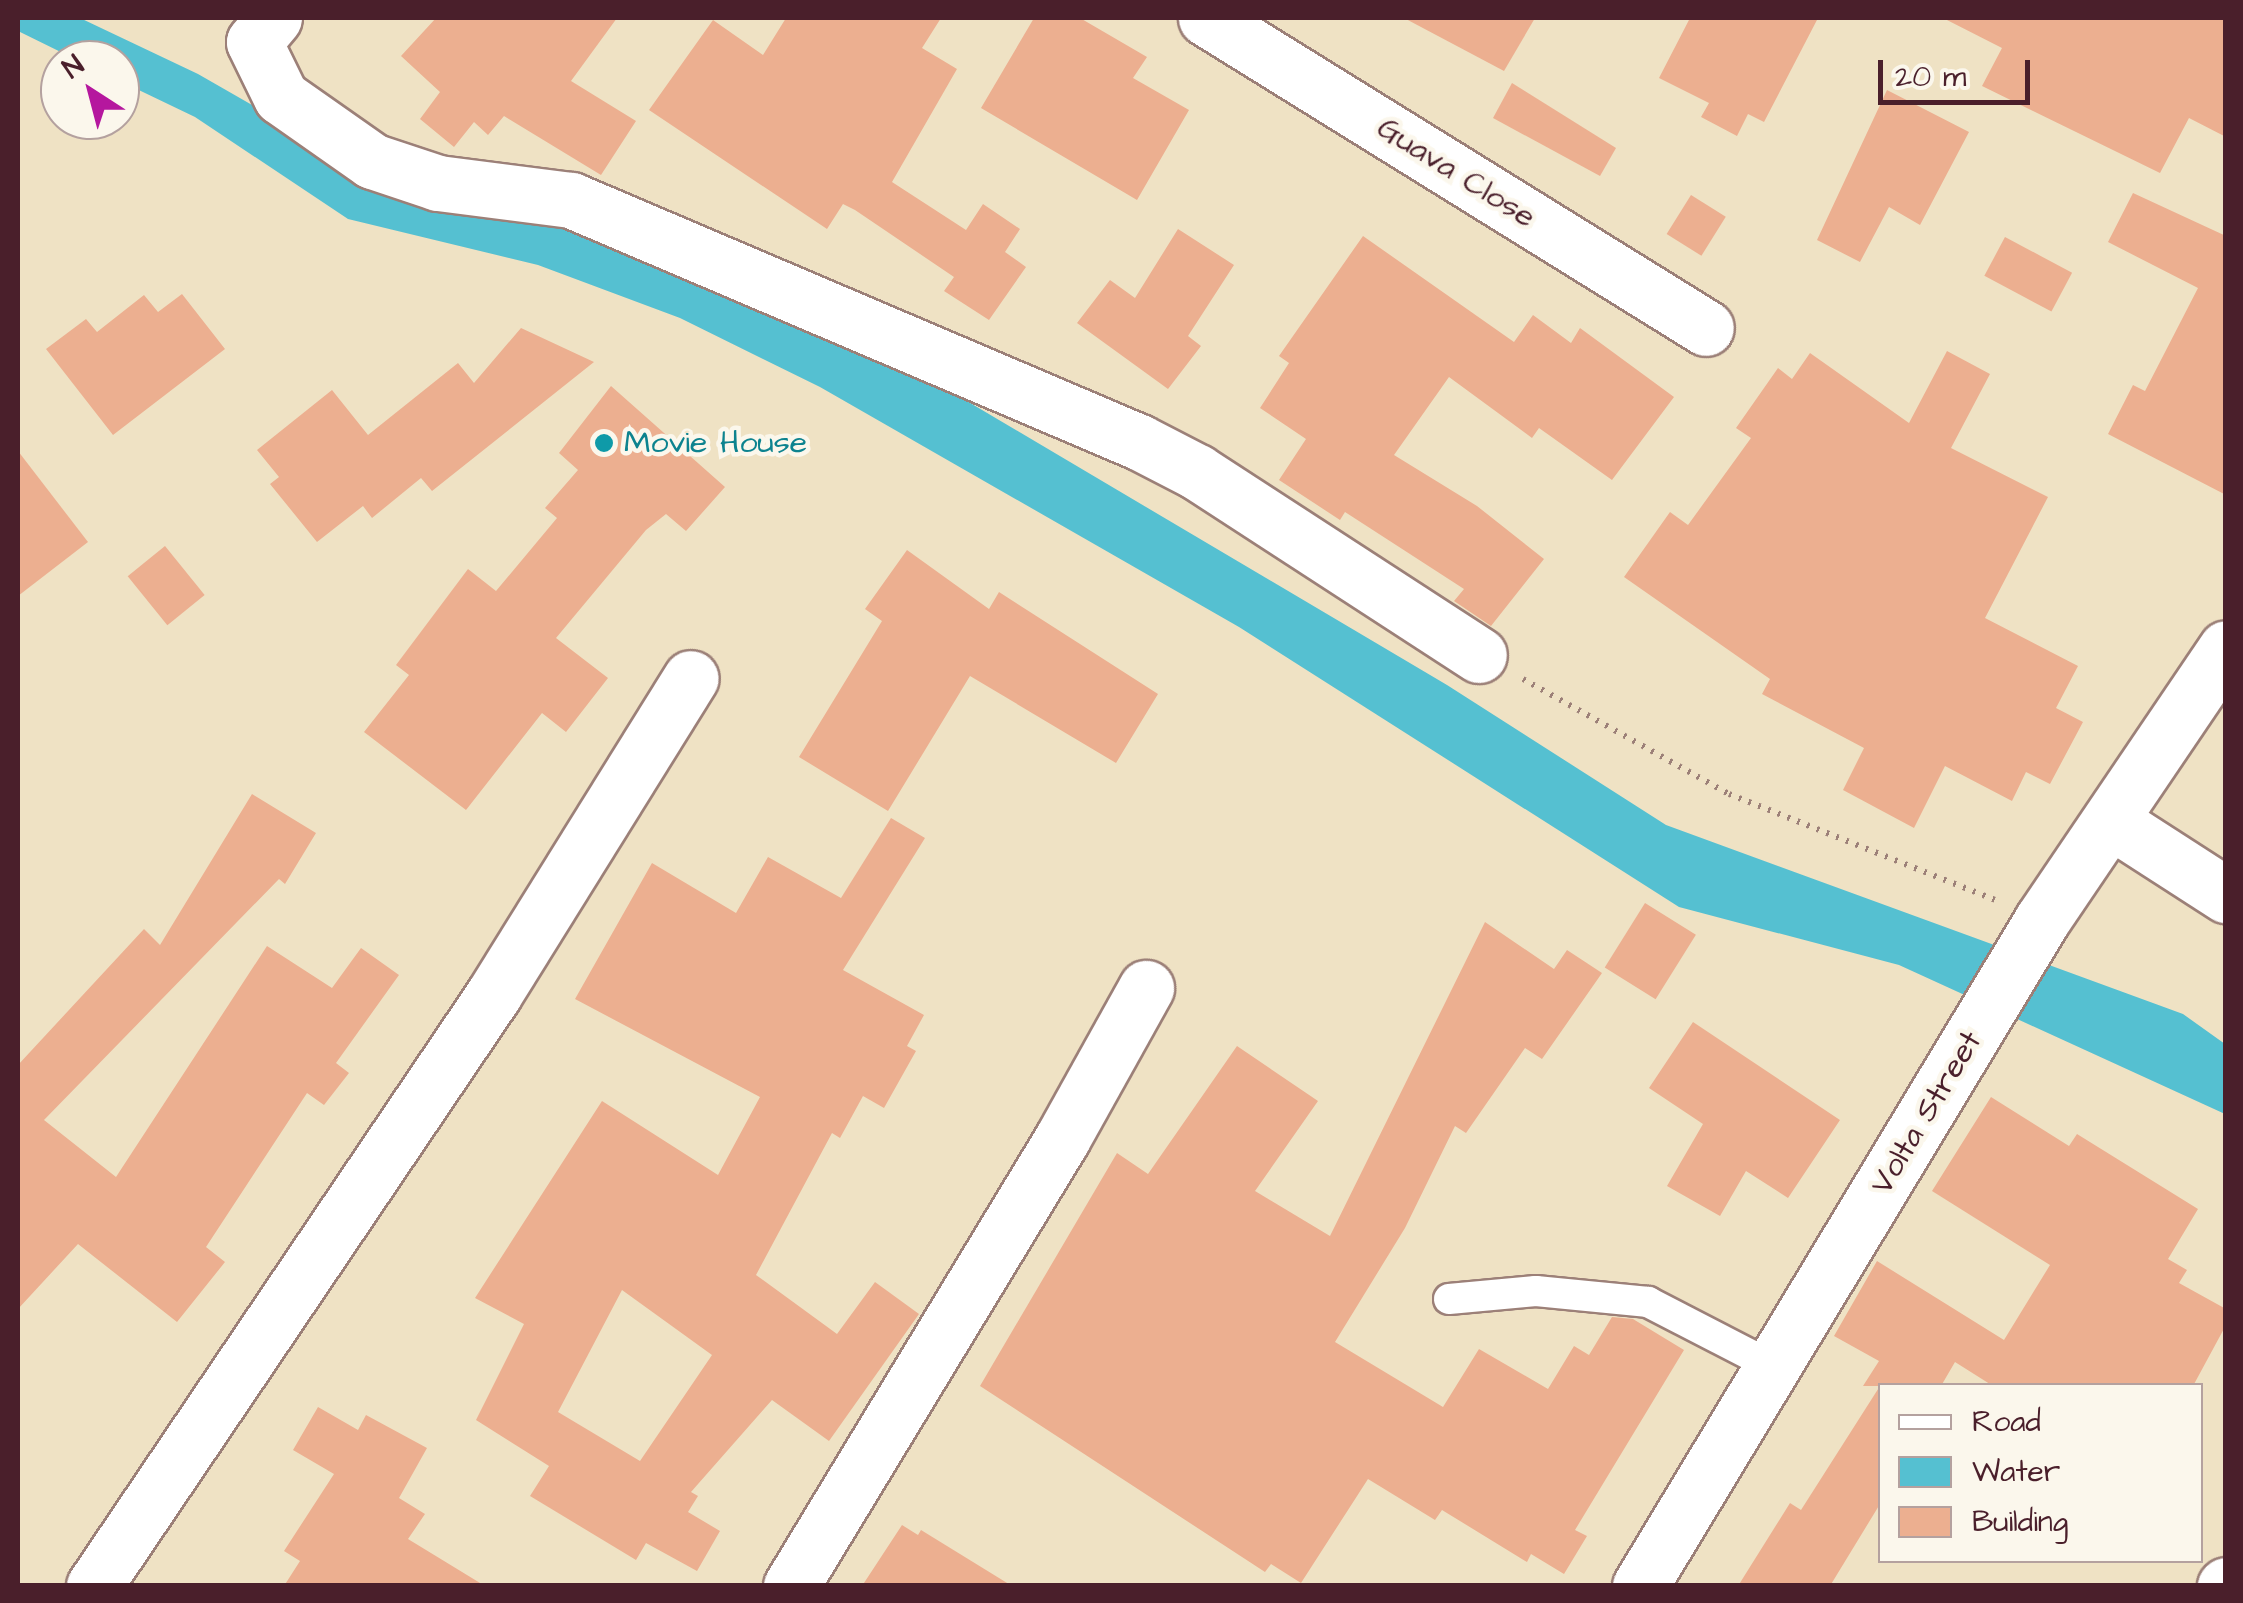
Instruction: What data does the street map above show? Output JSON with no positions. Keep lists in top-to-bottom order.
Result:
{
  "streets": {
    "street": ["Guava Close", "Volta Street"]
  },
  "places": ["Movie House"],
  "legend": ["Road", "Water", "Building"],
  "scale_bar": "20 m",
  "north": "top left"
}
